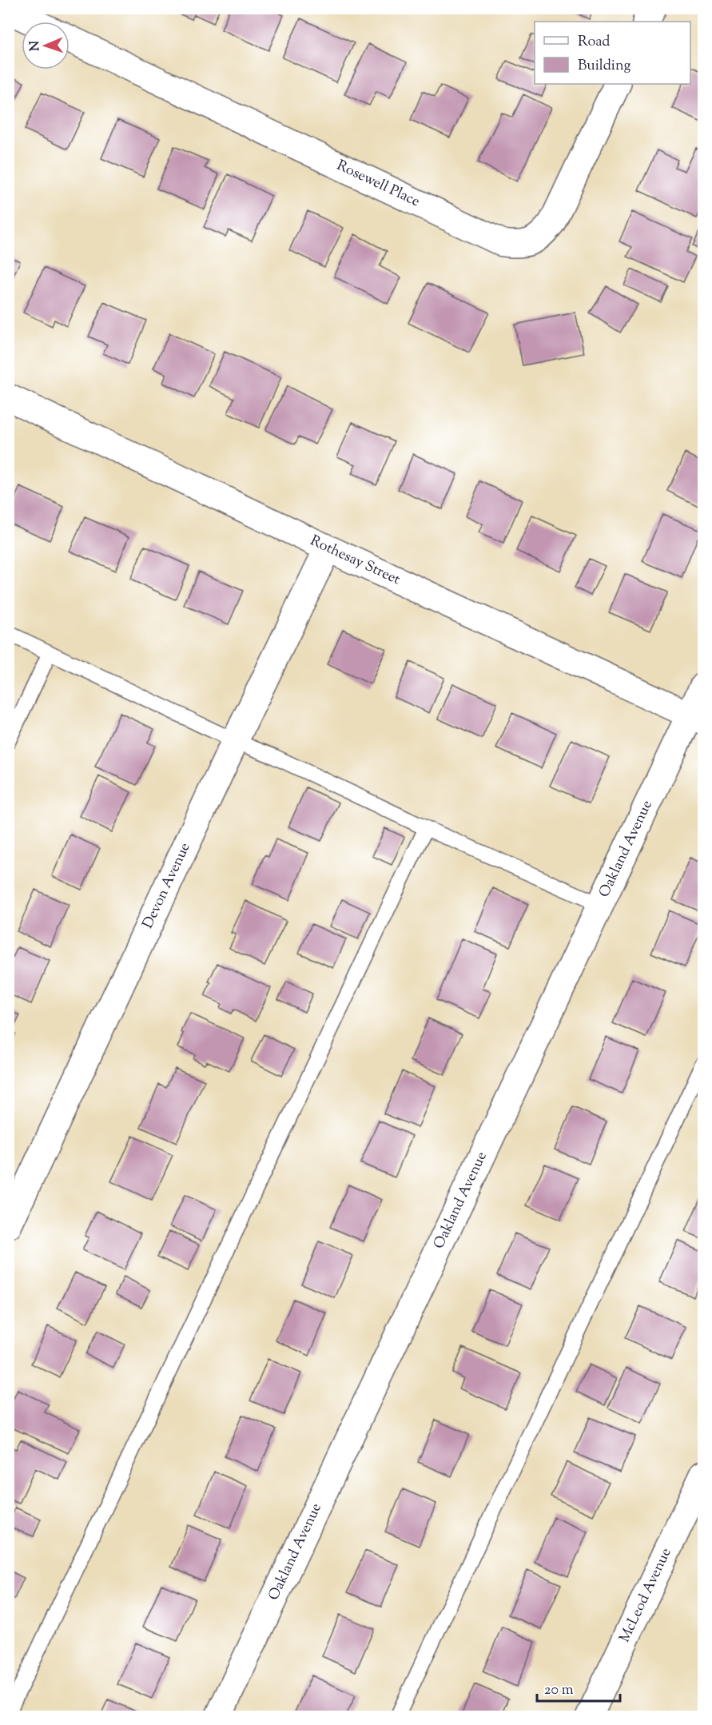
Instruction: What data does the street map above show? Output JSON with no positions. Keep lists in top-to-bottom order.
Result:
{
  "streets": {
    "street": [
      "Rosewell Place",
      "Rothesay Street",
      "Oakland Avenue",
      "Devon Avenue",
      "McLeod Avenue"
    ]
  },
  "crossings": [
    ["Rothesay Street", "Oakland Avenue"],
    ["Rothesay Street", "Devon Avenue"]
  ],
  "legend": ["Road", "Building"],
  "scale_bar": "20 m",
  "north": "left"
}
